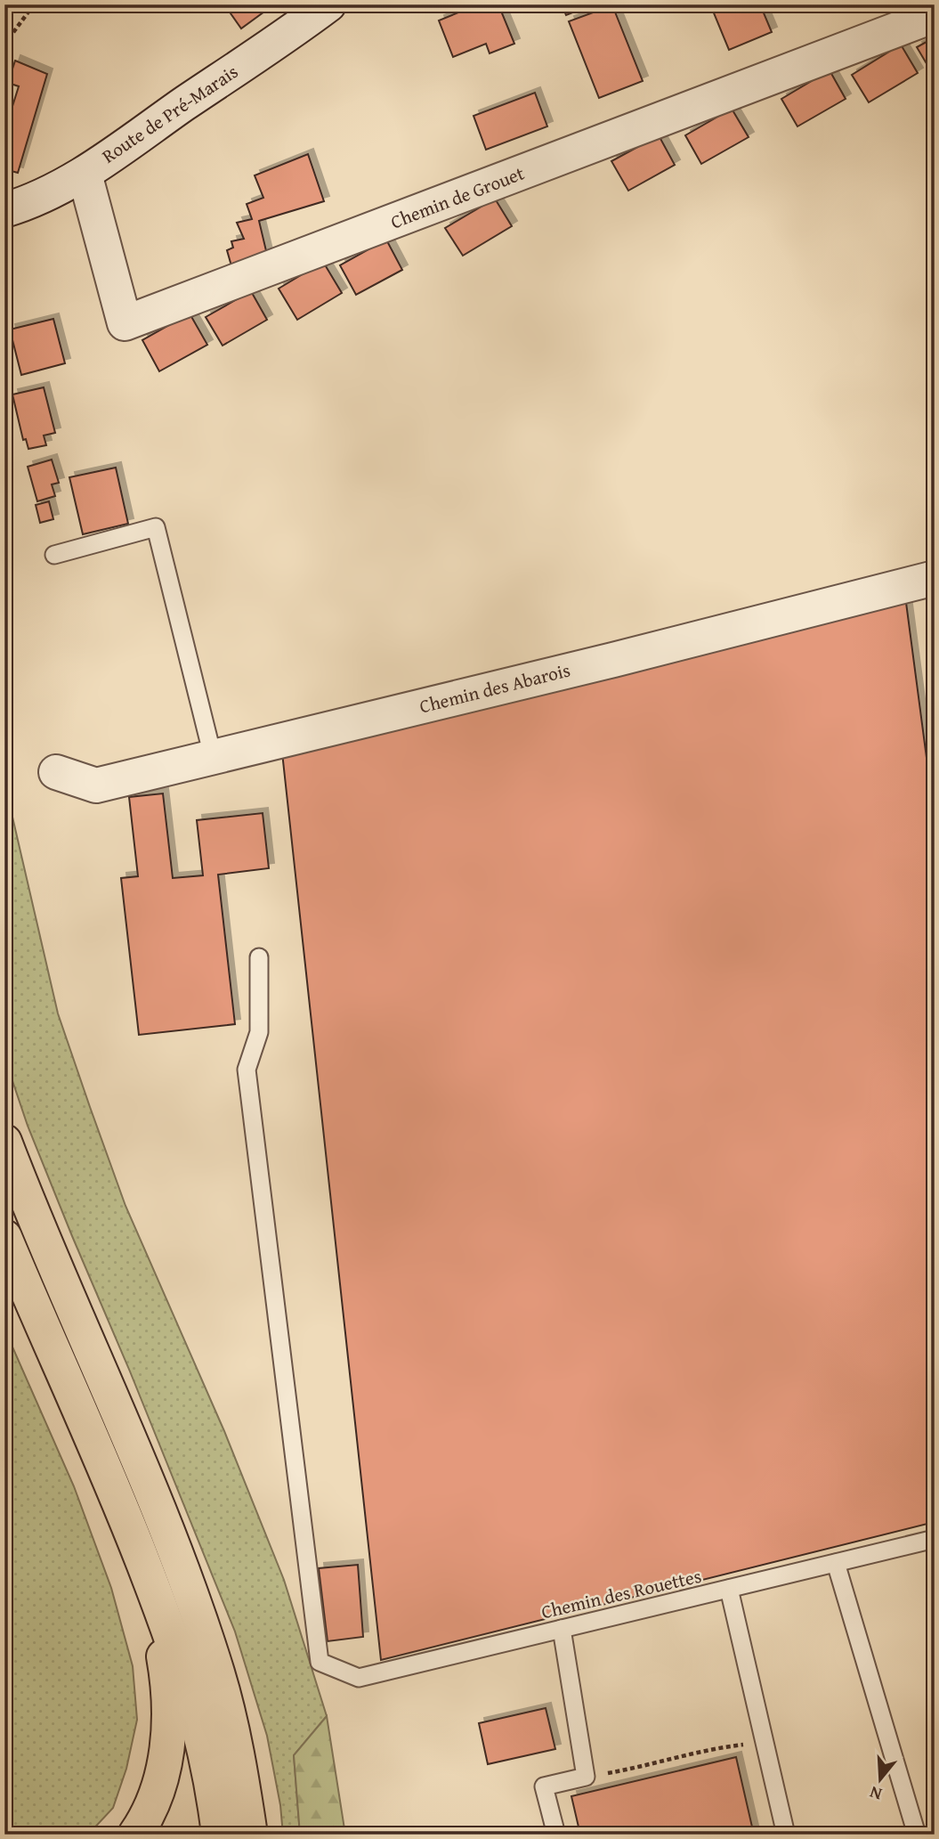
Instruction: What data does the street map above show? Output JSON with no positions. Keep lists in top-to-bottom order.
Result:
{
  "streets": {
    "street": ["Route de Pré-Marais", "Chemin de Grouet", "Chemin des Abarois"],
    "lane": ["Chemin des Rouettes"]
  },
  "crossings": [
    ["Route de Pré-Marais", "Chemin de Grouet"]
  ],
  "north": "bottom"
}
